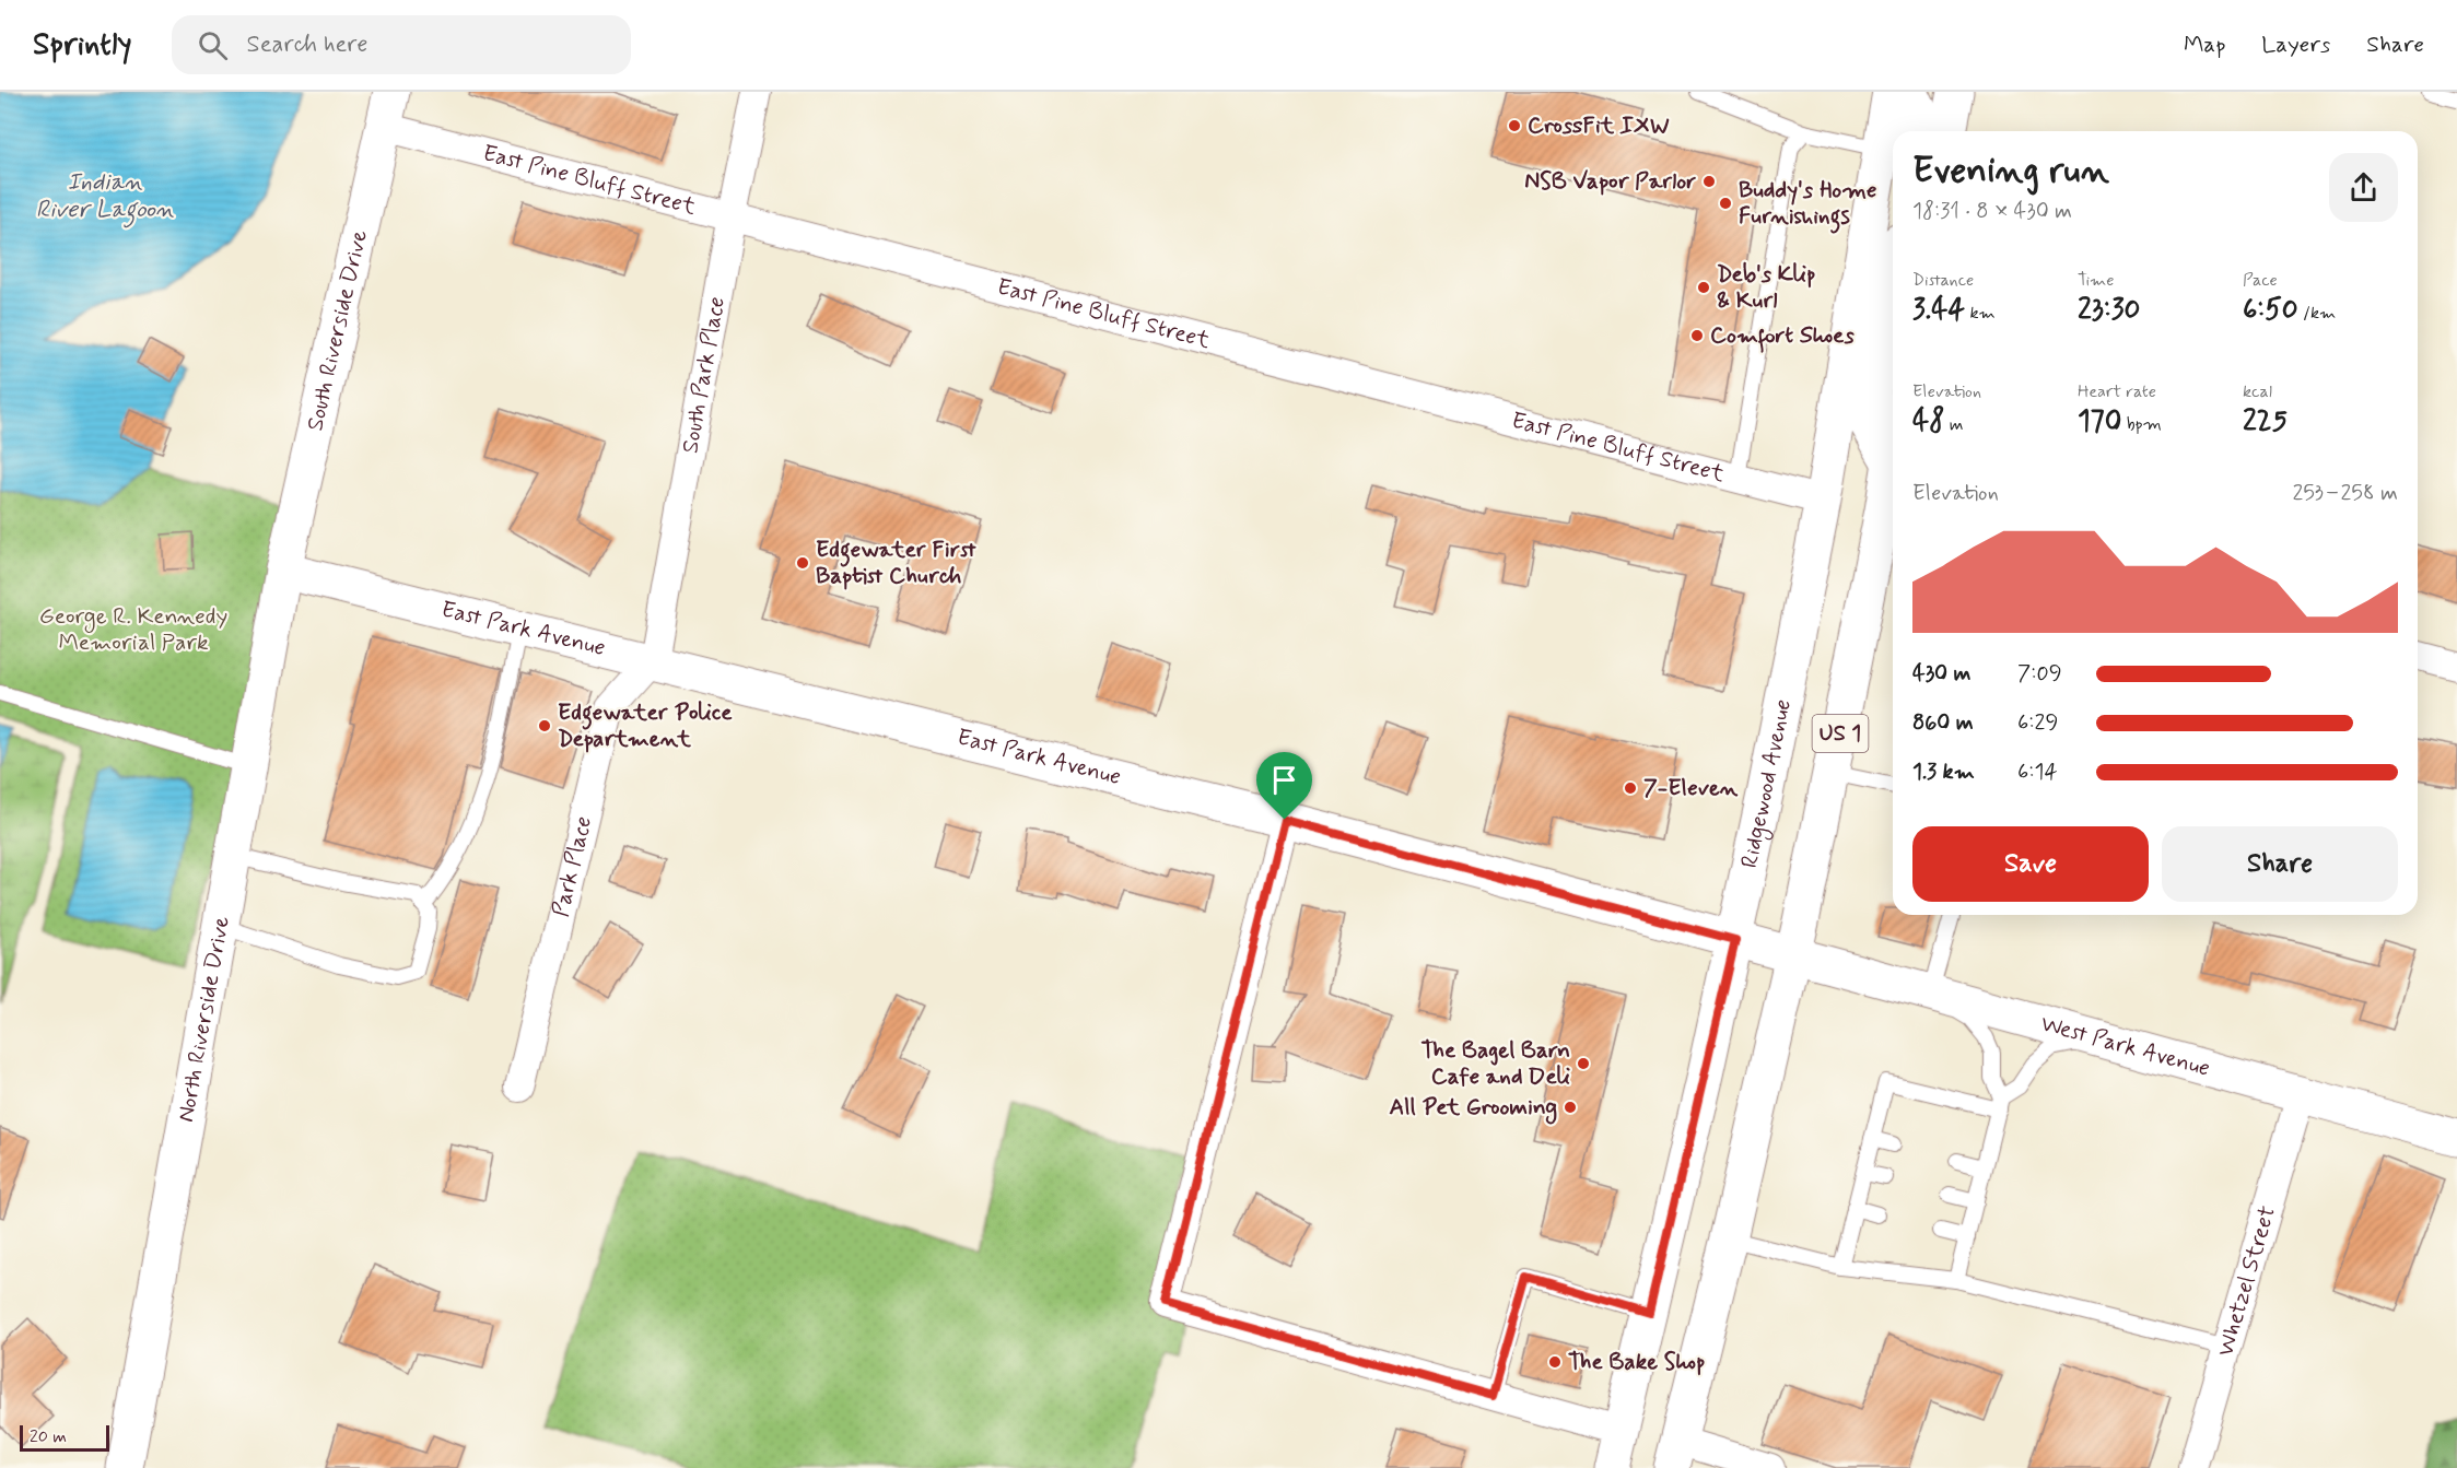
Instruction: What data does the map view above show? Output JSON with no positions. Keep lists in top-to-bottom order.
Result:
{
  "streets": {
    "street": [
      "East Pine Bluff Street",
      "South Riverside Drive",
      "South Park Place",
      "East Park Avenue",
      "US 1",
      "Ridgewood Avenue",
      "Park Place",
      "North Riverside Drive",
      "West Park Avenue",
      "Whetzel Street"
    ]
  },
  "crossings": [
    ["East Pine Bluff Street", "South Riverside Drive"],
    ["East Pine Bluff Street", "South Park Place"],
    ["East Pine Bluff Street", "Ridgewood Avenue"],
    ["South Riverside Drive", "East Park Avenue"],
    ["South Riverside Drive", "North Riverside Drive"],
    ["South Park Place", "East Park Avenue"],
    ["South Park Place", "Park Place"],
    ["East Park Avenue", "US 1"],
    ["East Park Avenue", "Ridgewood Avenue"],
    ["East Park Avenue", "Park Place"],
    ["East Park Avenue", "North Riverside Drive"],
    ["East Park Avenue", "West Park Avenue"],
    ["US 1", "West Park Avenue"],
    ["West Park Avenue", "Whetzel Street"]
  ],
  "water": ["Indian River Lagoon"],
  "parks": ["George R. Kennedy Memorial Park"],
  "places": [
    "CrossFit IXW",
    "NSB Vapor Parlor",
    "Buddy's Home Furnishings",
    "Deb's Klip & Kurl",
    "Comfort Shoes",
    "Edgewater First Baptist Church",
    "Edgewater Police Department",
    "7-Eleven",
    "The Bagel Barn Cafe and Deli",
    "All Pet Grooming",
    "The Bake Shop"
  ],
  "scale_bar": "20 m",
  "page": {
    "header": "Sprintly",
    "search": "Search here",
    "nav": ["Map", "Layers", "Share"],
    "heading": ["Evening run", "18:31 · 8 × 430 m"],
    "stats": [
      ["Distance", "3.44 km"],
      ["Time", "23:30"],
      ["Pace", "6:50 /km"],
      ["Elevation", "48 m"],
      ["Heart rate", "170 bpm"],
      ["kcal", "225"]
    ],
    "chart": ["Elevation", "253–258 m"],
    "list": [
      {
        "name": "430 m",
        "note": "7:09"
      },
      {
        "name": "860 m",
        "note": "6:29"
      },
      {
        "name": "1.3 km",
        "note": "6:14"
      }
    ],
    "buttons": ["Save", "Share"],
    "scale": "20 m"
  }
}
